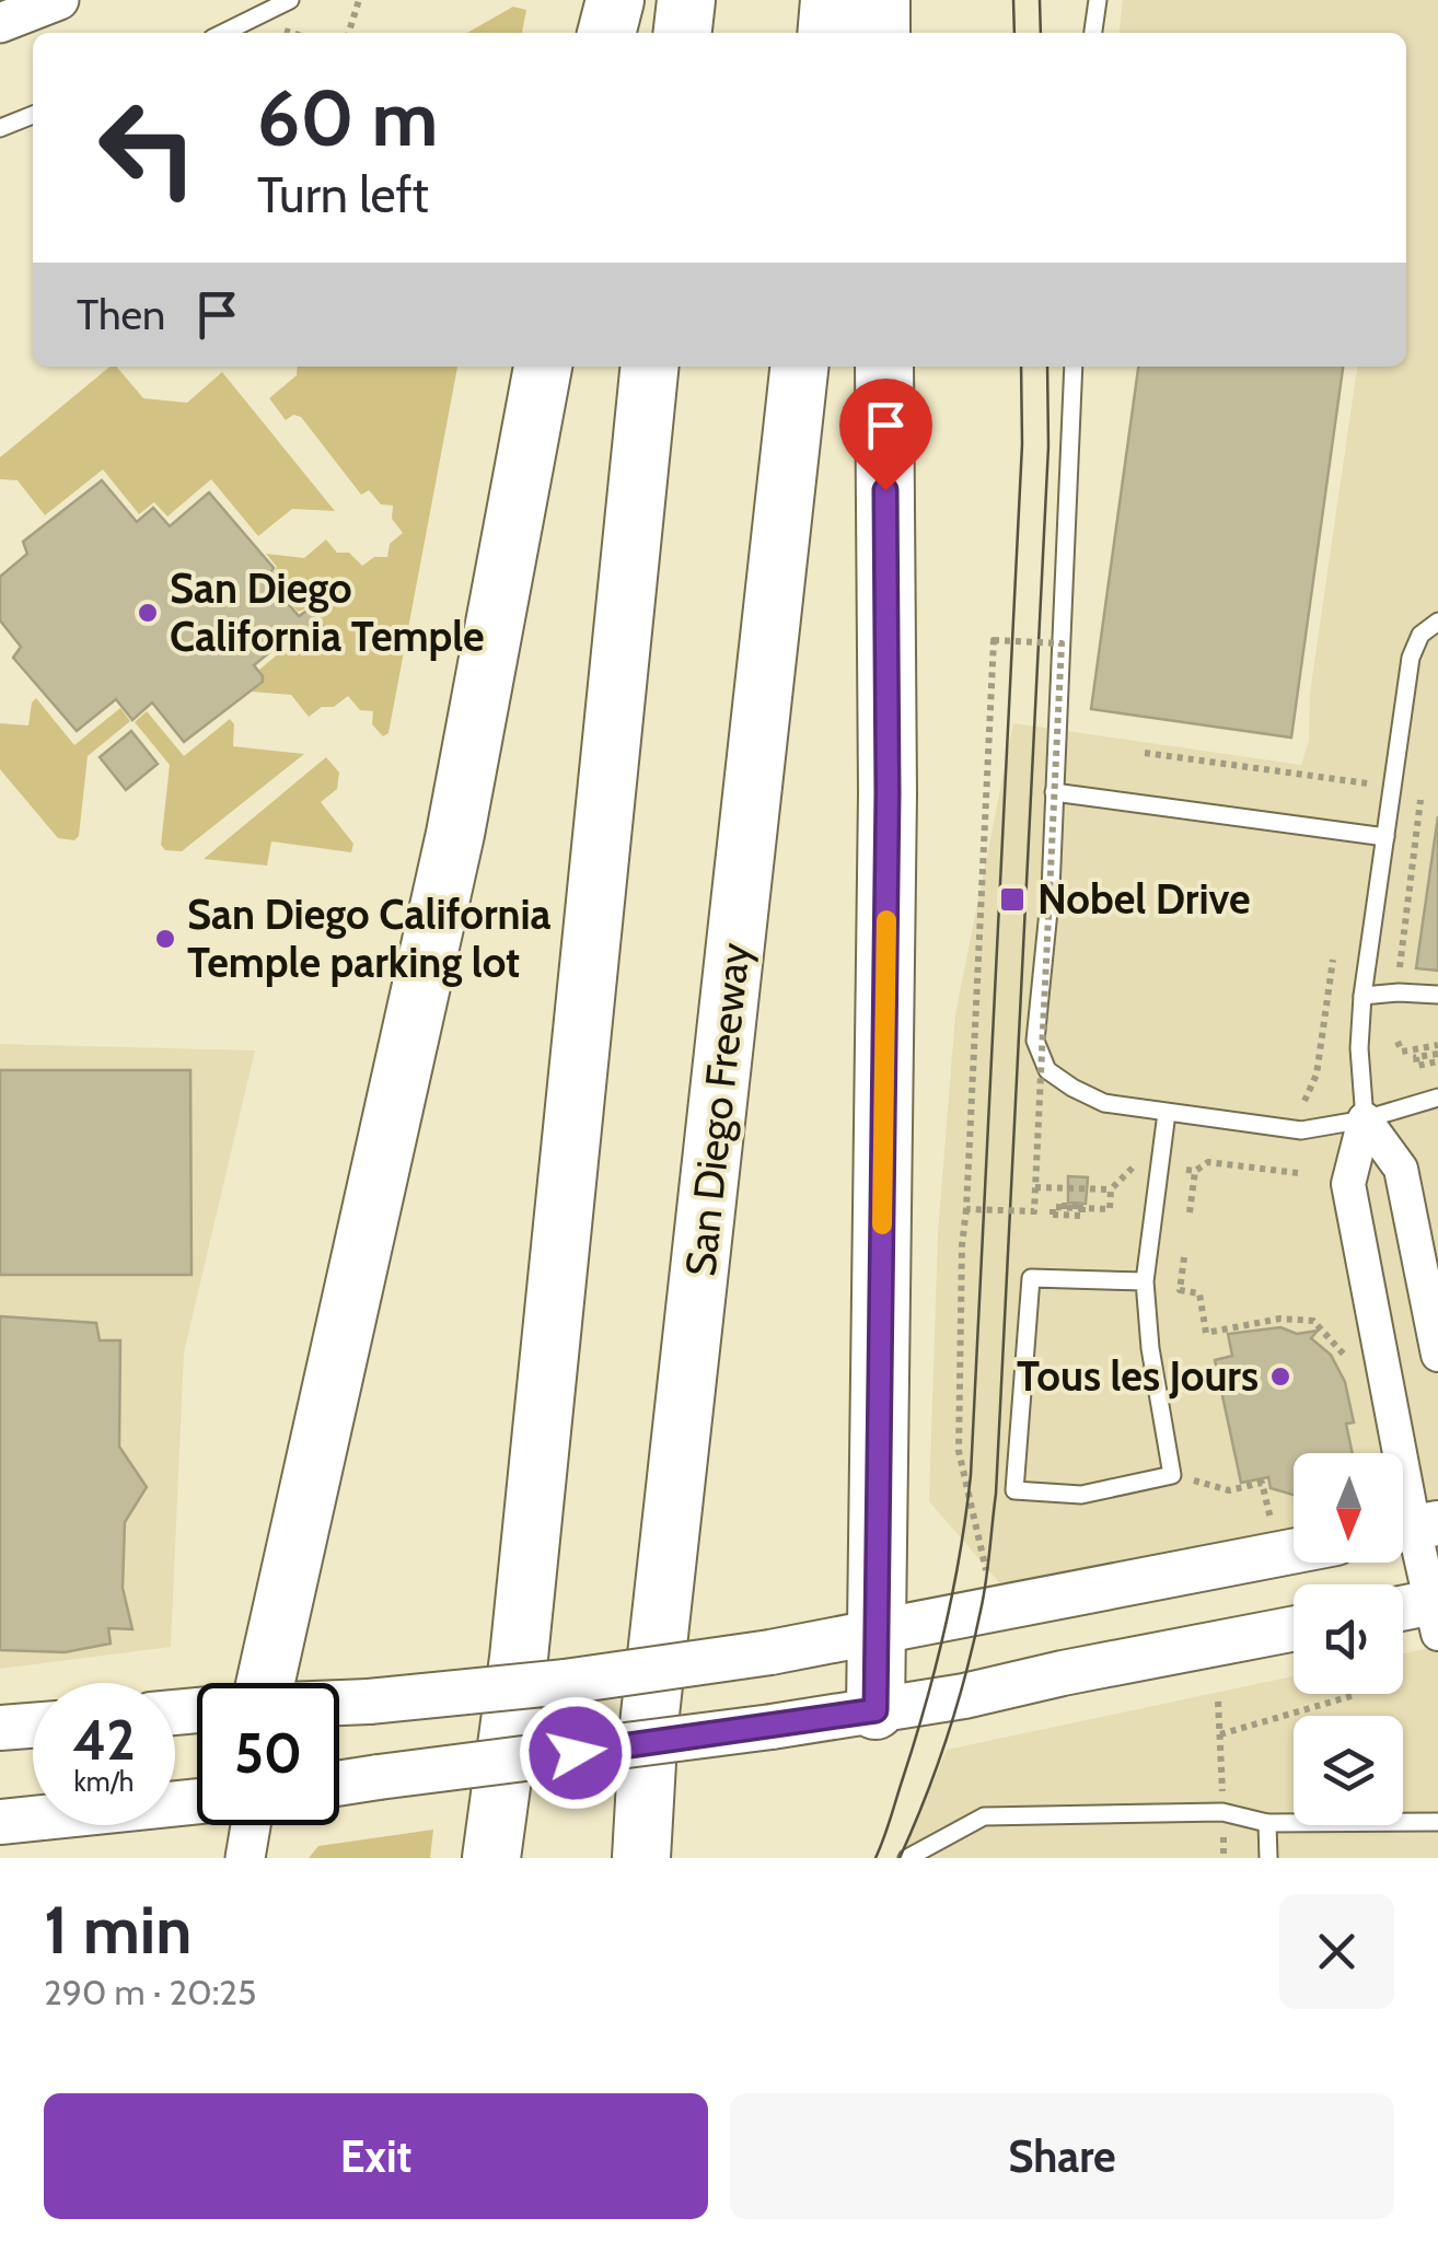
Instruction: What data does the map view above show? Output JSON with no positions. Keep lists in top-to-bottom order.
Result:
{
  "streets": {
    "highway": ["San Diego Freeway"]
  },
  "places": {
    "other": ["San Diego California Temple", "San Diego California Temple parking lot", "Tous les Jours"],
    "transit": ["Nobel Drive"]
  },
  "north": "bottom",
  "page": {
    "turn": ["60 m", "Turn left"],
    "then": "Then",
    "speed": "42 km/h",
    "limit": "50",
    "heading": ["1 min", "290 m · 20:25"],
    "buttons": ["Exit", "Share"]
  }
}
